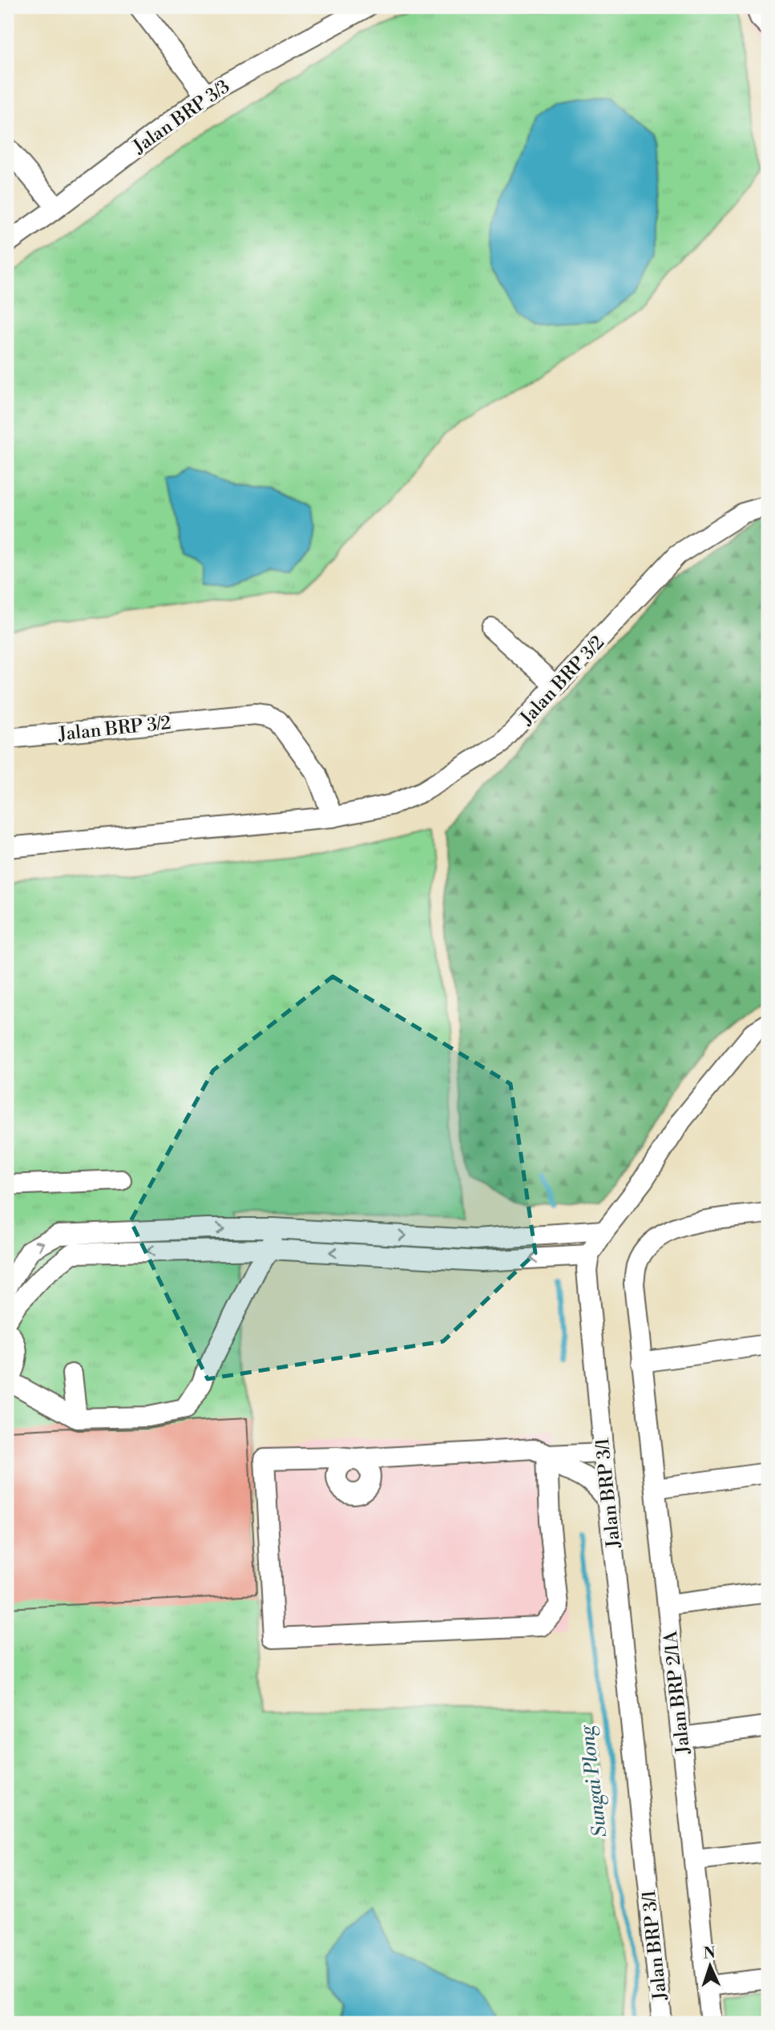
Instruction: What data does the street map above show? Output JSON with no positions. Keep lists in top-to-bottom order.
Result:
{
  "streets": {
    "street": [
      "Jalan BRP 3/3",
      "Jalan BRP 3/2",
      "Jalan BRP 3/1",
      "Jalan BRP 2/1A"
    ]
  },
  "water": ["Sungai Plong"],
  "north": "top"
}
